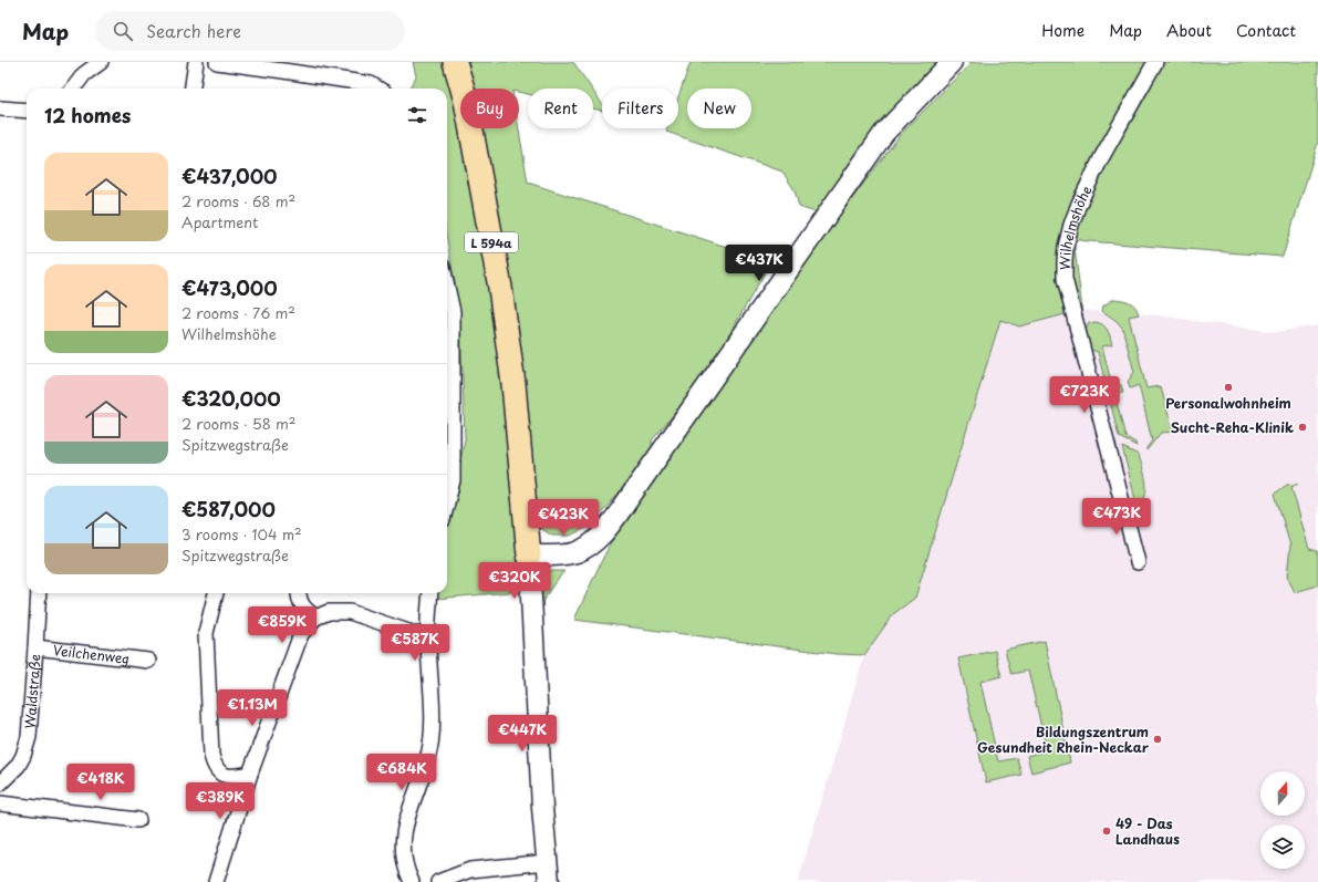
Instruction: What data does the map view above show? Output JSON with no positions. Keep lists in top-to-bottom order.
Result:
{
  "streets": {
    "main road": ["L 594a"],
    "street": ["Wilhelmshöhe", "Veilchenweg", "Waldstraße"]
  },
  "crossings": [
    ["Veilchenweg", "Waldstraße"]
  ],
  "places": [
    "Personalwohnheim",
    "Sucht-Reha-Klinik",
    "Bildungszentrum Gesundheit Rhein-Neckar",
    "49 - Das Landhaus"
  ],
  "north": "top",
  "page": {
    "header": "Map",
    "search": "Search here",
    "nav": [
      "Home",
      "Map",
      "About",
      "Contact"
    ],
    "chip": [
      "Buy",
      "Rent",
      "Filters",
      "New"
    ],
    "heading": "12 homes",
    "list": [
      {
        "name": "€437,000",
        "note": "2 rooms · 68 m² · Apartment"
      },
      {
        "name": "€473,000",
        "note": "2 rooms · 76 m² · Wilhelmshöhe"
      },
      {
        "name": "€320,000",
        "note": "2 rooms · 58 m² · Spitzwegstraße"
      },
      {
        "name": "€587,000",
        "note": "3 rooms · 104 m² · Spitzwegstraße"
      }
    ],
    "price": [
      "€437K",
      "€723K",
      "€473K",
      "€423K",
      "€320K",
      "€859K",
      "€587K",
      "€1.13M",
      "€447K",
      "€684K",
      "€418K",
      "€389K"
    ]
  }
}
